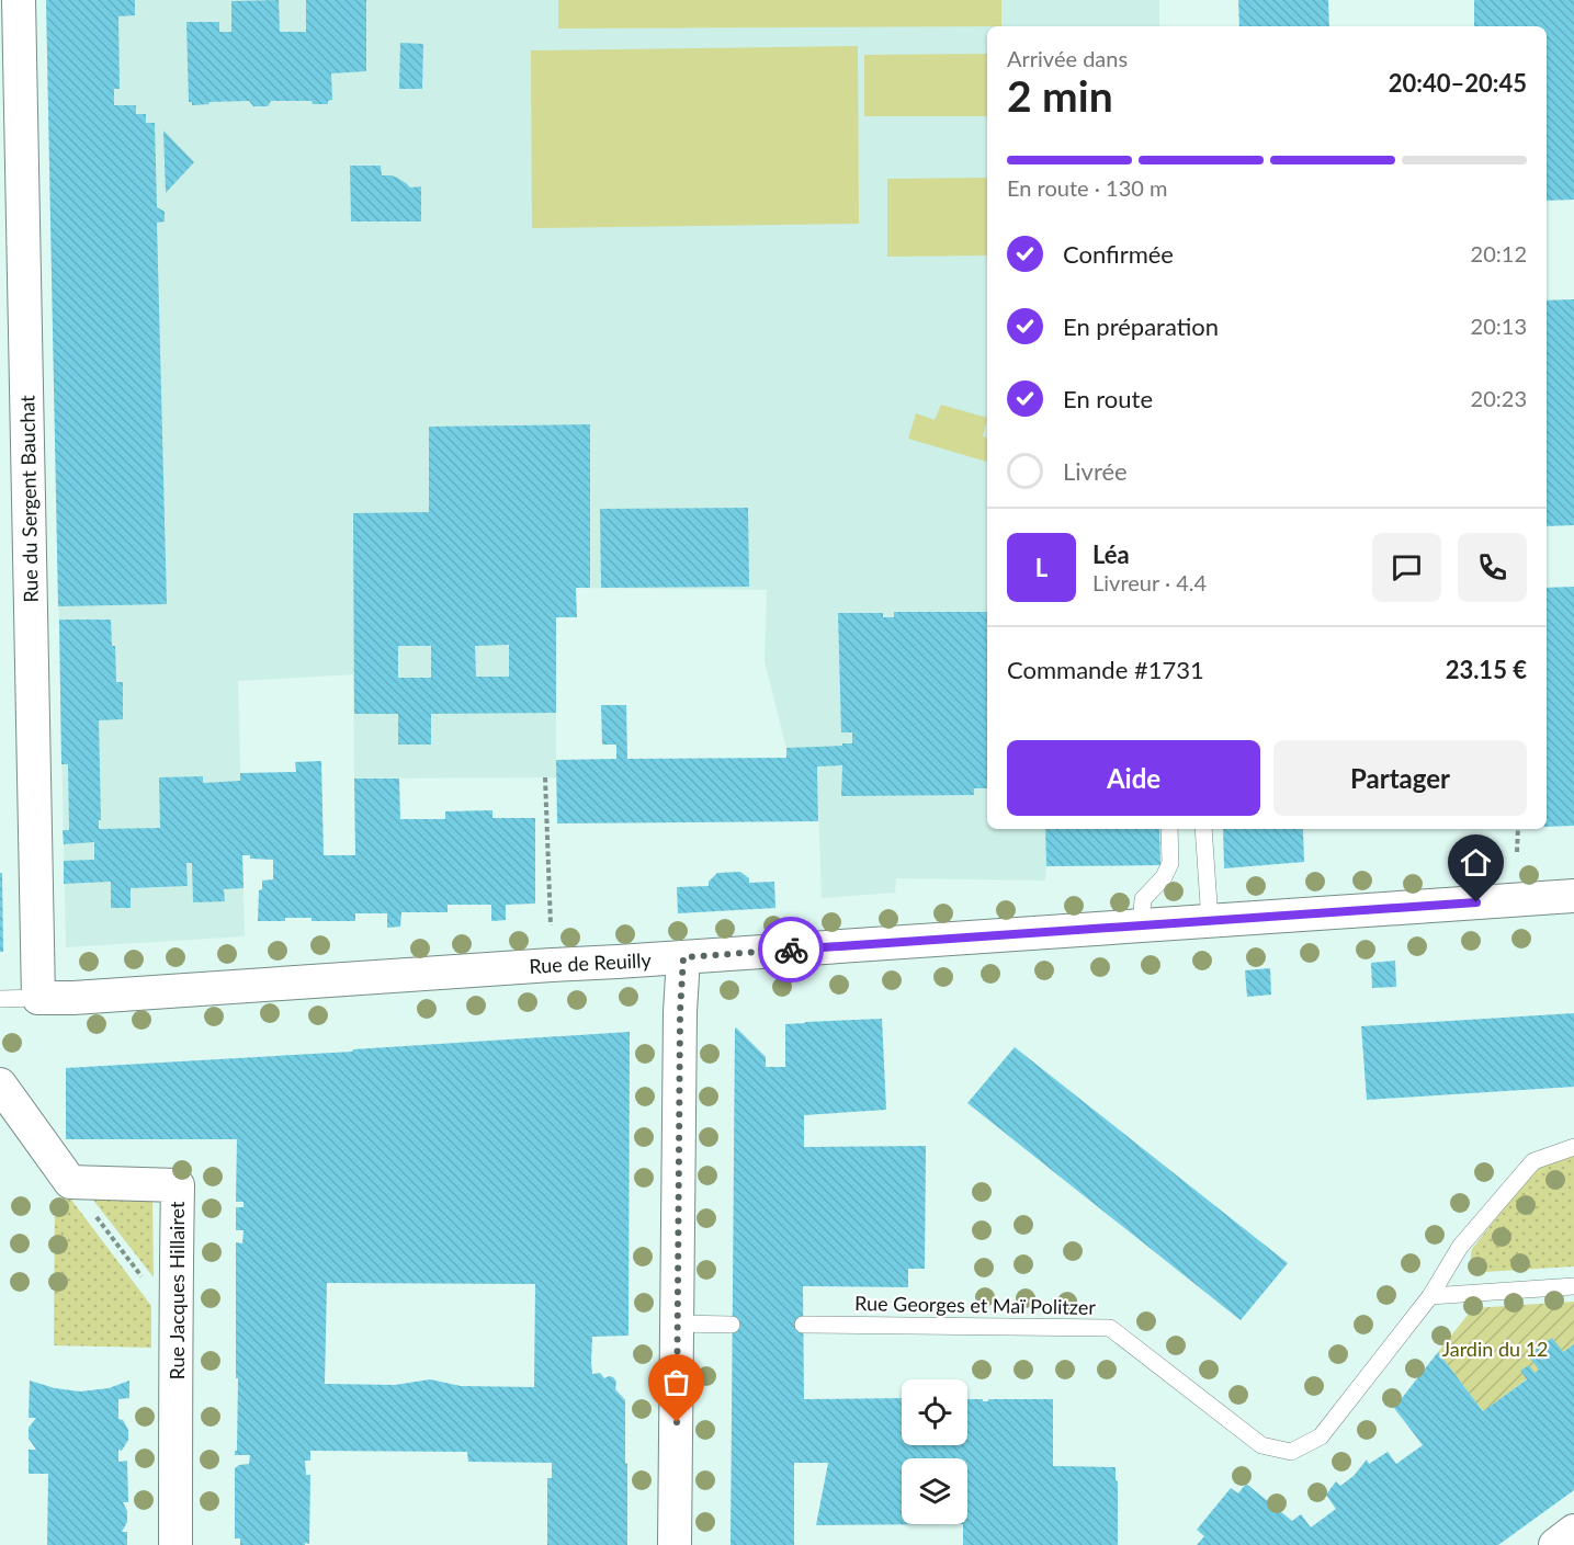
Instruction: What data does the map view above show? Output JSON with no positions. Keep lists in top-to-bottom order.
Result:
{
  "streets": {
    "street": ["Rue du Sergent Bauchat", "Rue de Reuilly", "Rue Jacques Hillairet"],
    "lane": ["Rue Georges et Maï Politzer"]
  },
  "crossings": [
    ["Rue du Sergent Bauchat", "Rue de Reuilly"]
  ],
  "parks": ["Jardin du 12"],
  "page": {
    "heading": ["2 min", "Arrivée dans", "20:40–20:45"],
    "panel": [
      "Léa",
      "Livreur · 4.4",
      "Commande #1731",
      "23.15 €"
    ],
    "bar": "En route · 130 m",
    "list": [
      ["Confirmée", "20:12"],
      ["En préparation", "20:13"],
      ["En route", "20:23"],
      "Livrée"
    ],
    "round": "L",
    "buttons": ["Aide", "Partager"]
  }
}
